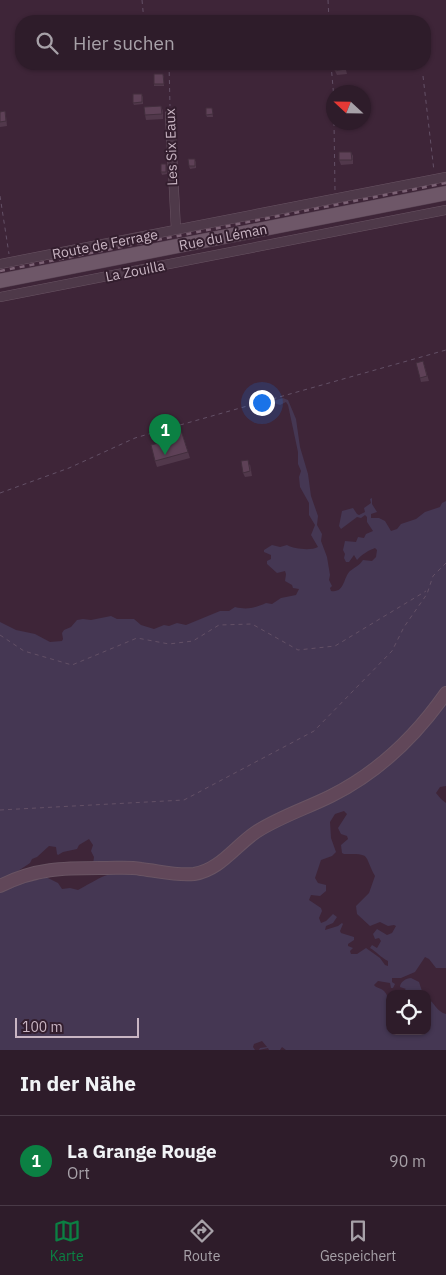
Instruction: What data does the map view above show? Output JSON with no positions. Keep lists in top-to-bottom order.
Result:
{
  "streets": {
    "main road": ["Rue du Léman"],
    "street": ["Les Six Eaux", "Route de Ferrage", "La Zouilla"]
  },
  "crossings": [
    ["Les Six Eaux", "Route de Ferrage"]
  ],
  "scale_bar": "100 m",
  "north": "left",
  "page": {
    "search": "Hier suchen",
    "pins": "1",
    "scale": "100 m",
    "heading": "In der Nähe",
    "list": [
      {
        "mark": "1",
        "name": "La Grange Rouge",
        "note": "Ort",
        "value": "90 m"
      }
    ],
    "nav": ["Karte", "Route", "Gespeichert"]
  }
}
